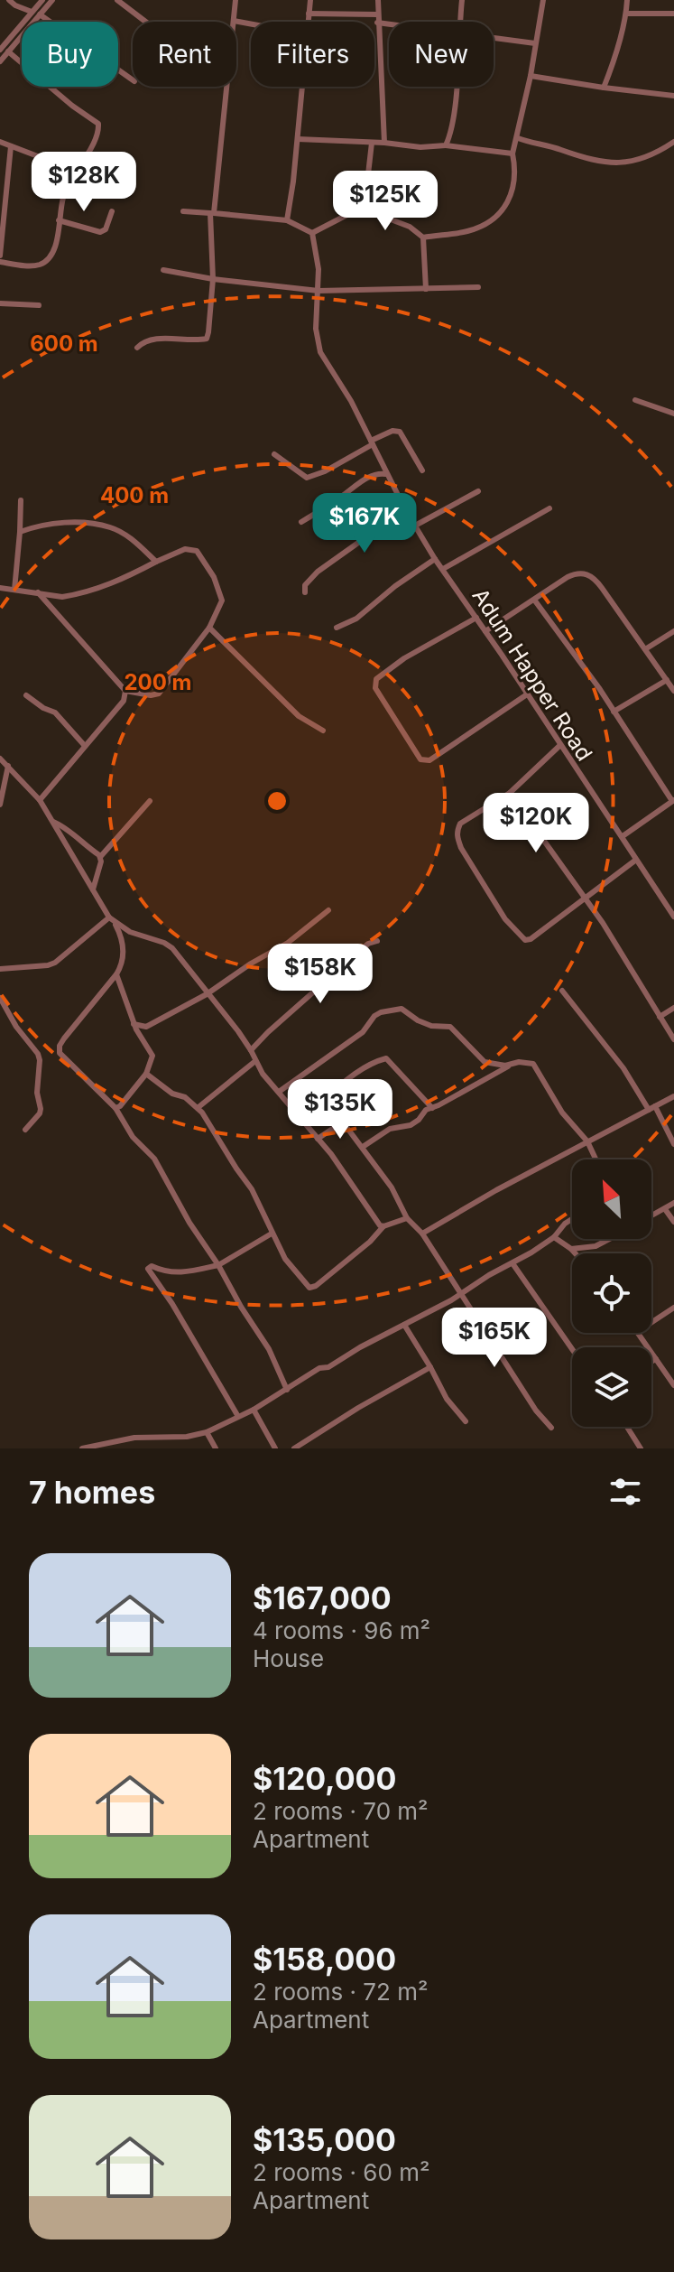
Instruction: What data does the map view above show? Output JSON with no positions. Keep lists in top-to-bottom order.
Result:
{
  "streets": {
    "street": ["Adum Happer Road"]
  },
  "north": "top left",
  "page": {
    "chip": [
      "Buy",
      "Rent",
      "Filters",
      "New"
    ],
    "price": [
      "$128K",
      "$125K",
      "$167K",
      "$120K",
      "$158K",
      "$135K",
      "$165K"
    ],
    "heading": "7 homes",
    "list": [
      {
        "name": "$167,000",
        "note": "4 rooms · 96 m² · House"
      },
      {
        "name": "$120,000",
        "note": "2 rooms · 70 m² · Apartment"
      },
      {
        "name": "$158,000",
        "note": "2 rooms · 72 m² · Apartment"
      },
      {
        "name": "$135,000",
        "note": "2 rooms · 60 m² · Apartment"
      }
    ]
  },
  "rings": ["600 m", "400 m", "200 m"]
}
